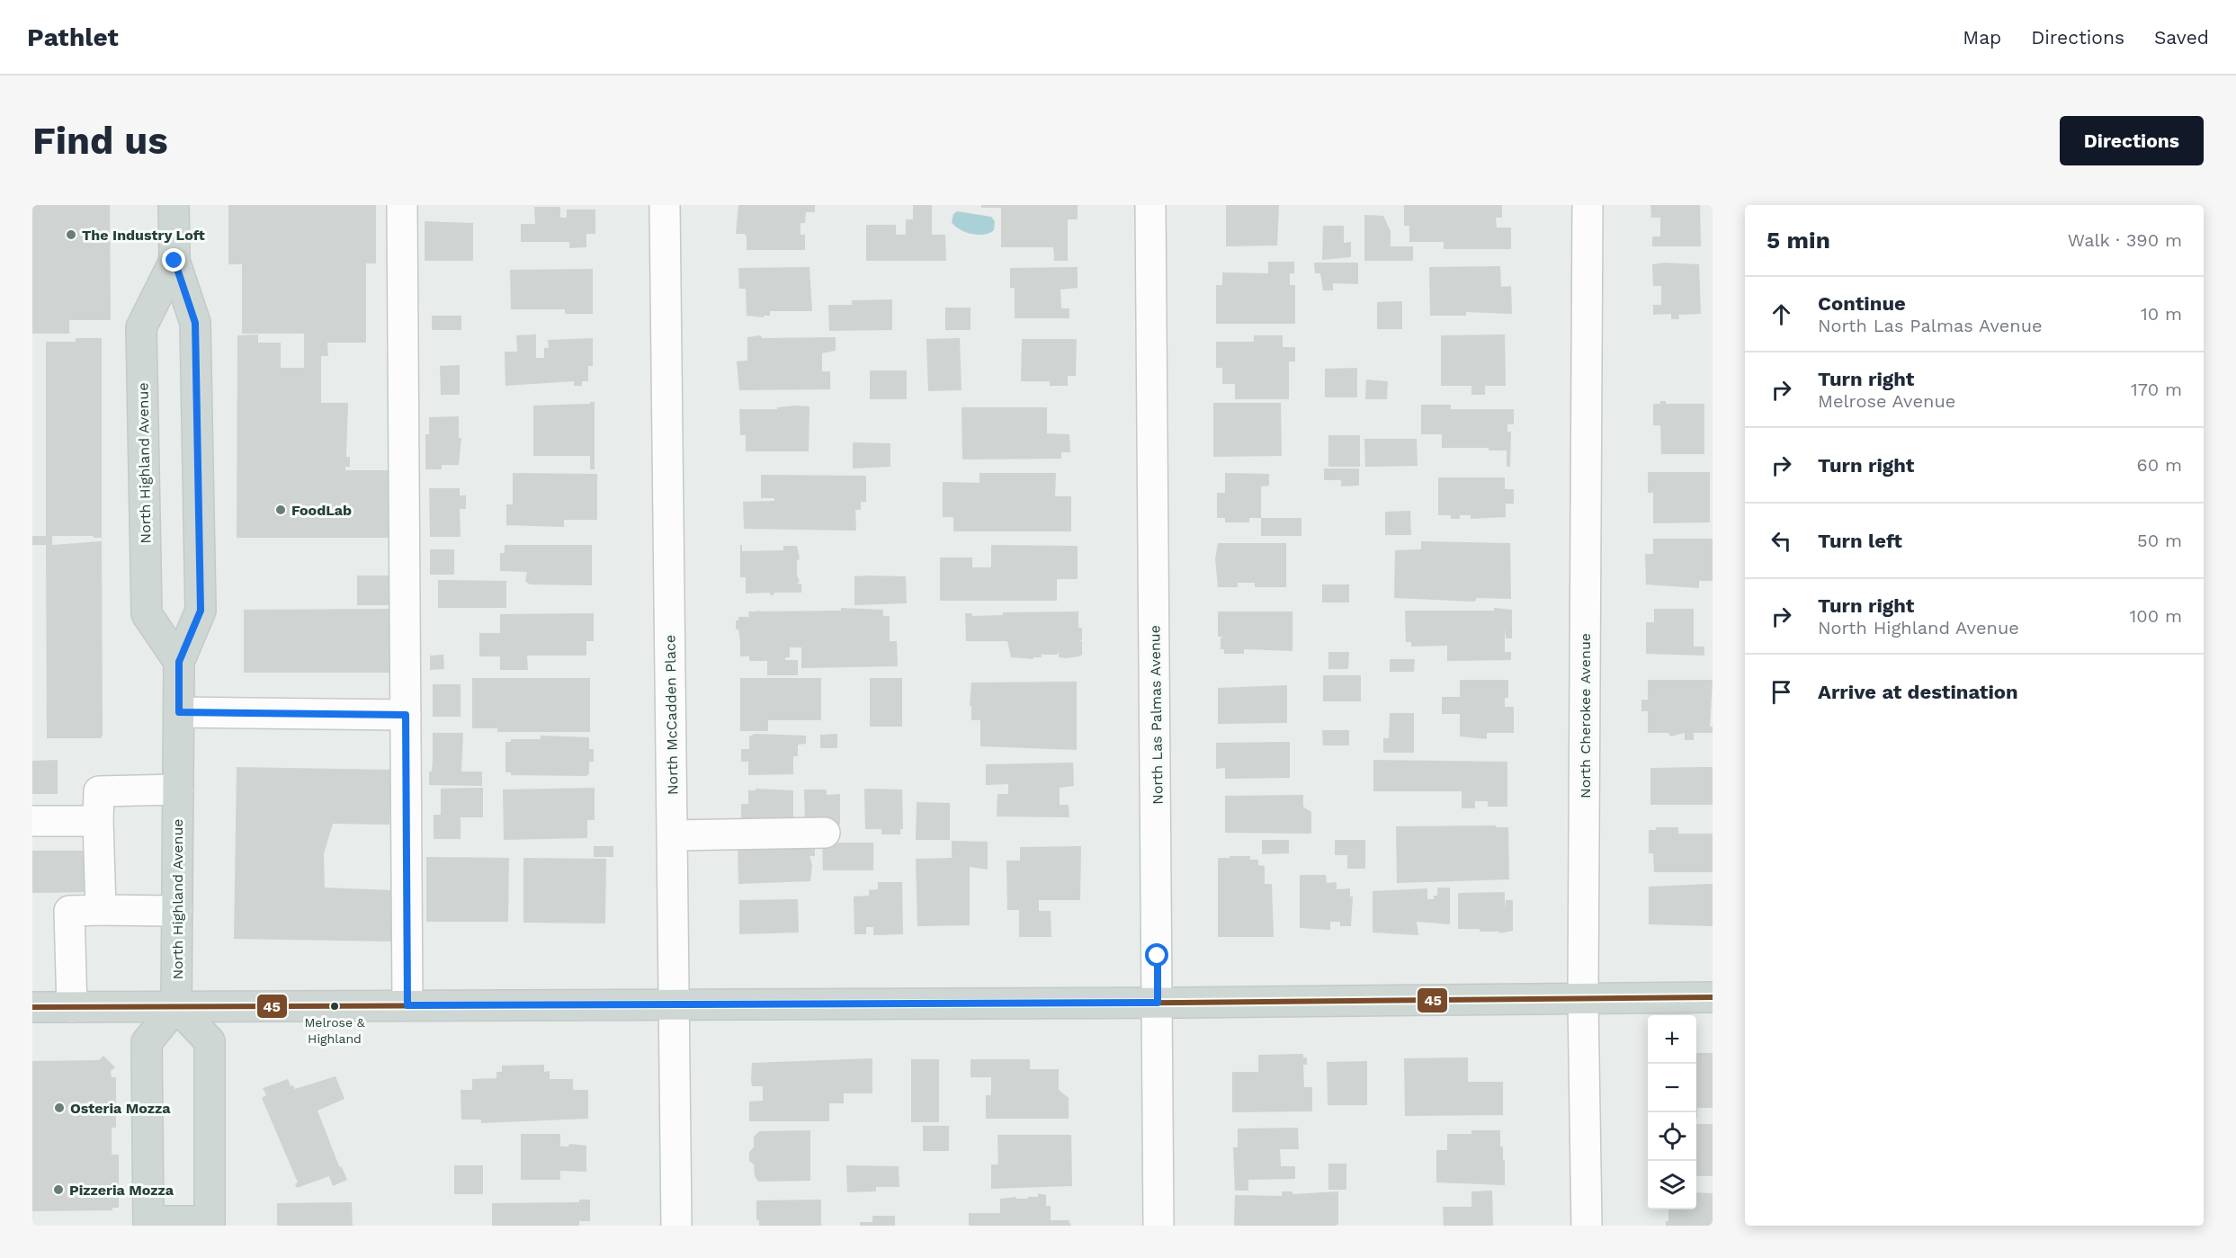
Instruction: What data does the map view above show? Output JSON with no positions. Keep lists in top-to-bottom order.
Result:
{
  "streets": {
    "main road": ["North Highland Avenue"],
    "street": ["North McCadden Place", "North Las Palmas Avenue", "North Cherokee Avenue"]
  },
  "places": [
    "The Industry Loft",
    "FoodLab",
    "Melrose & Highland",
    "Osteria Mozza",
    "Pizzeria Mozza"
  ],
  "lines": ["transit line 45"],
  "page": {
    "header": "Pathlet",
    "nav": ["Map", "Directions", "Saved"],
    "buttons": "Directions",
    "title": "Find us",
    "heading": ["5 min", "Walk · 390 m"],
    "list": [
      ["Continue", "North Las Palmas Avenue", "10 m"],
      ["Turn right", "Melrose Avenue", "170 m"],
      ["Turn right", "60 m"],
      ["Turn left", "50 m"],
      ["Turn right", "North Highland Avenue", "100 m"],
      "Arrive at destination"
    ],
    "map_buttons": ["+", "−"]
  }
}
